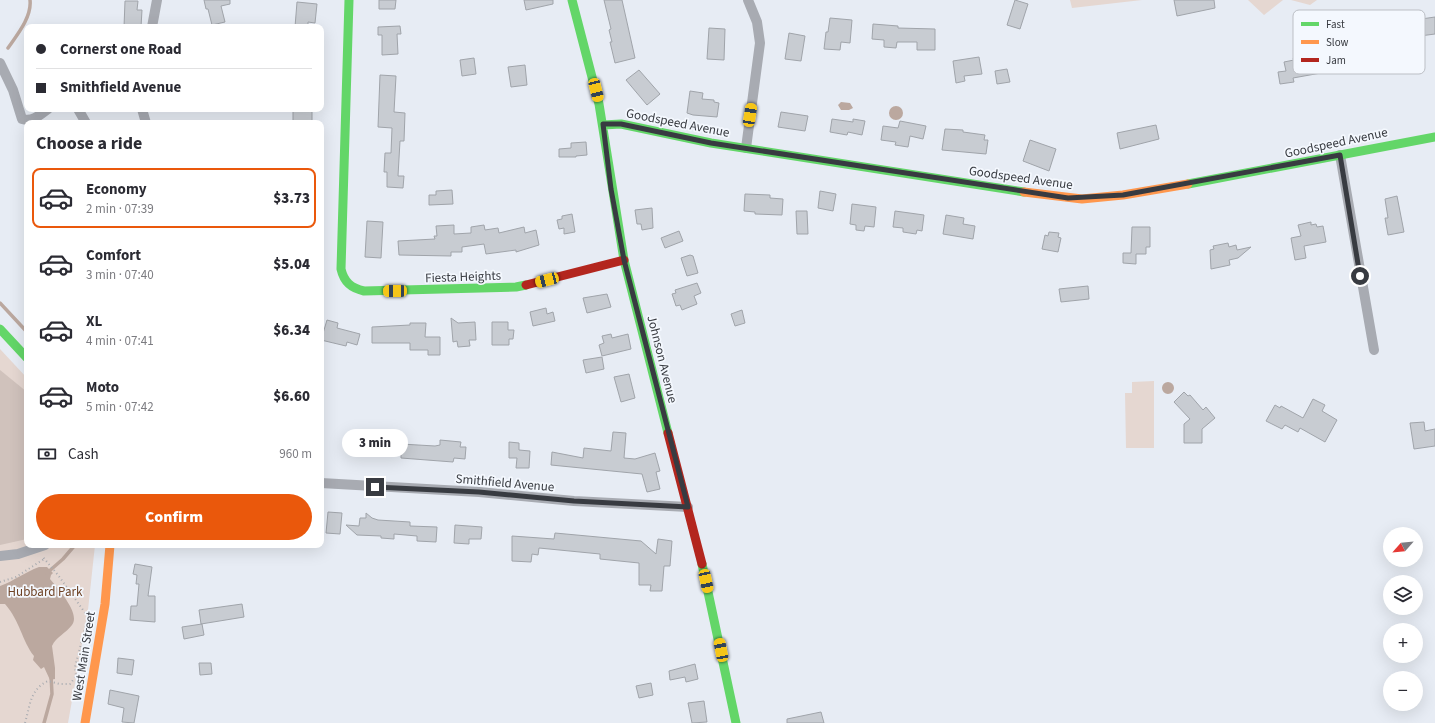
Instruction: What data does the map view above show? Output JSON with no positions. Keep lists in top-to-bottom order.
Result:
{
  "streets": {
    "street": [
      "Goodspeed Avenue",
      "Fiesta Heights",
      "Johnson Avenue",
      "Smithfield Avenue",
      "West Main Street"
    ]
  },
  "crossings": [
    ["Goodspeed Avenue", "Johnson Avenue"],
    ["Fiesta Heights", "Johnson Avenue"],
    ["Johnson Avenue", "Smithfield Avenue"]
  ],
  "parks": ["Hubbard Park"],
  "legend": ["Fast", "Slow", "Jam"],
  "north": "bottom left",
  "page": {
    "banner": ["Cornerst one Road", "Smithfield Avenue"],
    "heading": "Choose a ride",
    "list": [
      {
        "name": "Economy",
        "note": "2 min · 07:39",
        "value": "$3.73"
      },
      {
        "name": "Comfort",
        "note": "3 min · 07:40",
        "value": "$5.04"
      },
      {
        "name": "XL",
        "note": "4 min · 07:41",
        "value": "$6.34"
      },
      {
        "name": "Moto",
        "note": "5 min · 07:42",
        "value": "$6.60"
      }
    ],
    "bubble": "3 min",
    "pay": ["Cash", "960 m"],
    "buttons": "Confirm",
    "map_buttons": ["+", "−"]
  }
}
